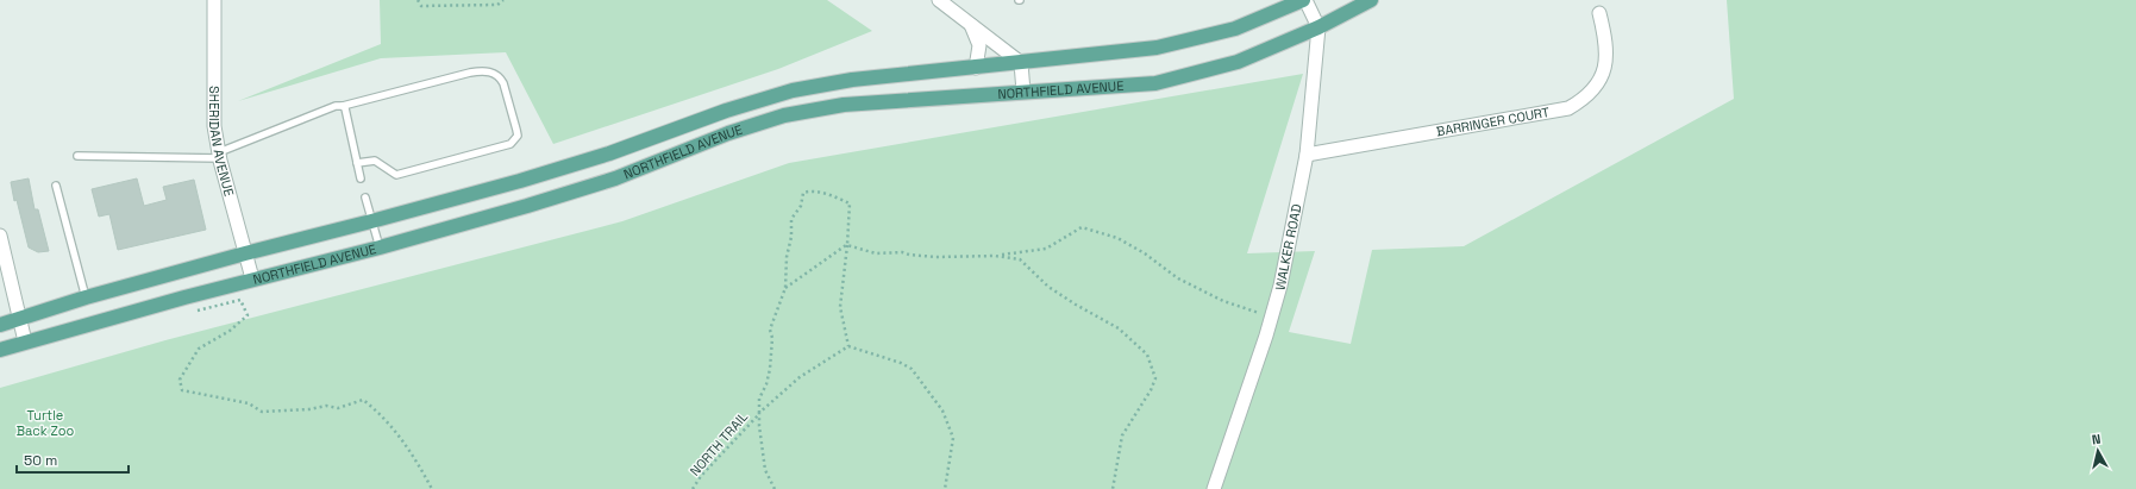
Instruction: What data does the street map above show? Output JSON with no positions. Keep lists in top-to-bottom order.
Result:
{
  "streets": {
    "main road": ["NORTHFIELD AVENUE"],
    "street": ["BARRINGER COURT", "SHERIDAN AVENUE", "WALKER ROAD"],
    "path": ["NORTH TRAIL"]
  },
  "crossings": [
    ["NORTHFIELD AVENUE", "SHERIDAN AVENUE"],
    ["NORTHFIELD AVENUE", "WALKER ROAD"],
    ["BARRINGER COURT", "WALKER ROAD"]
  ],
  "parks": ["Turtle Back Zoo"],
  "scale_bar": "50 m",
  "north": "top"
}
